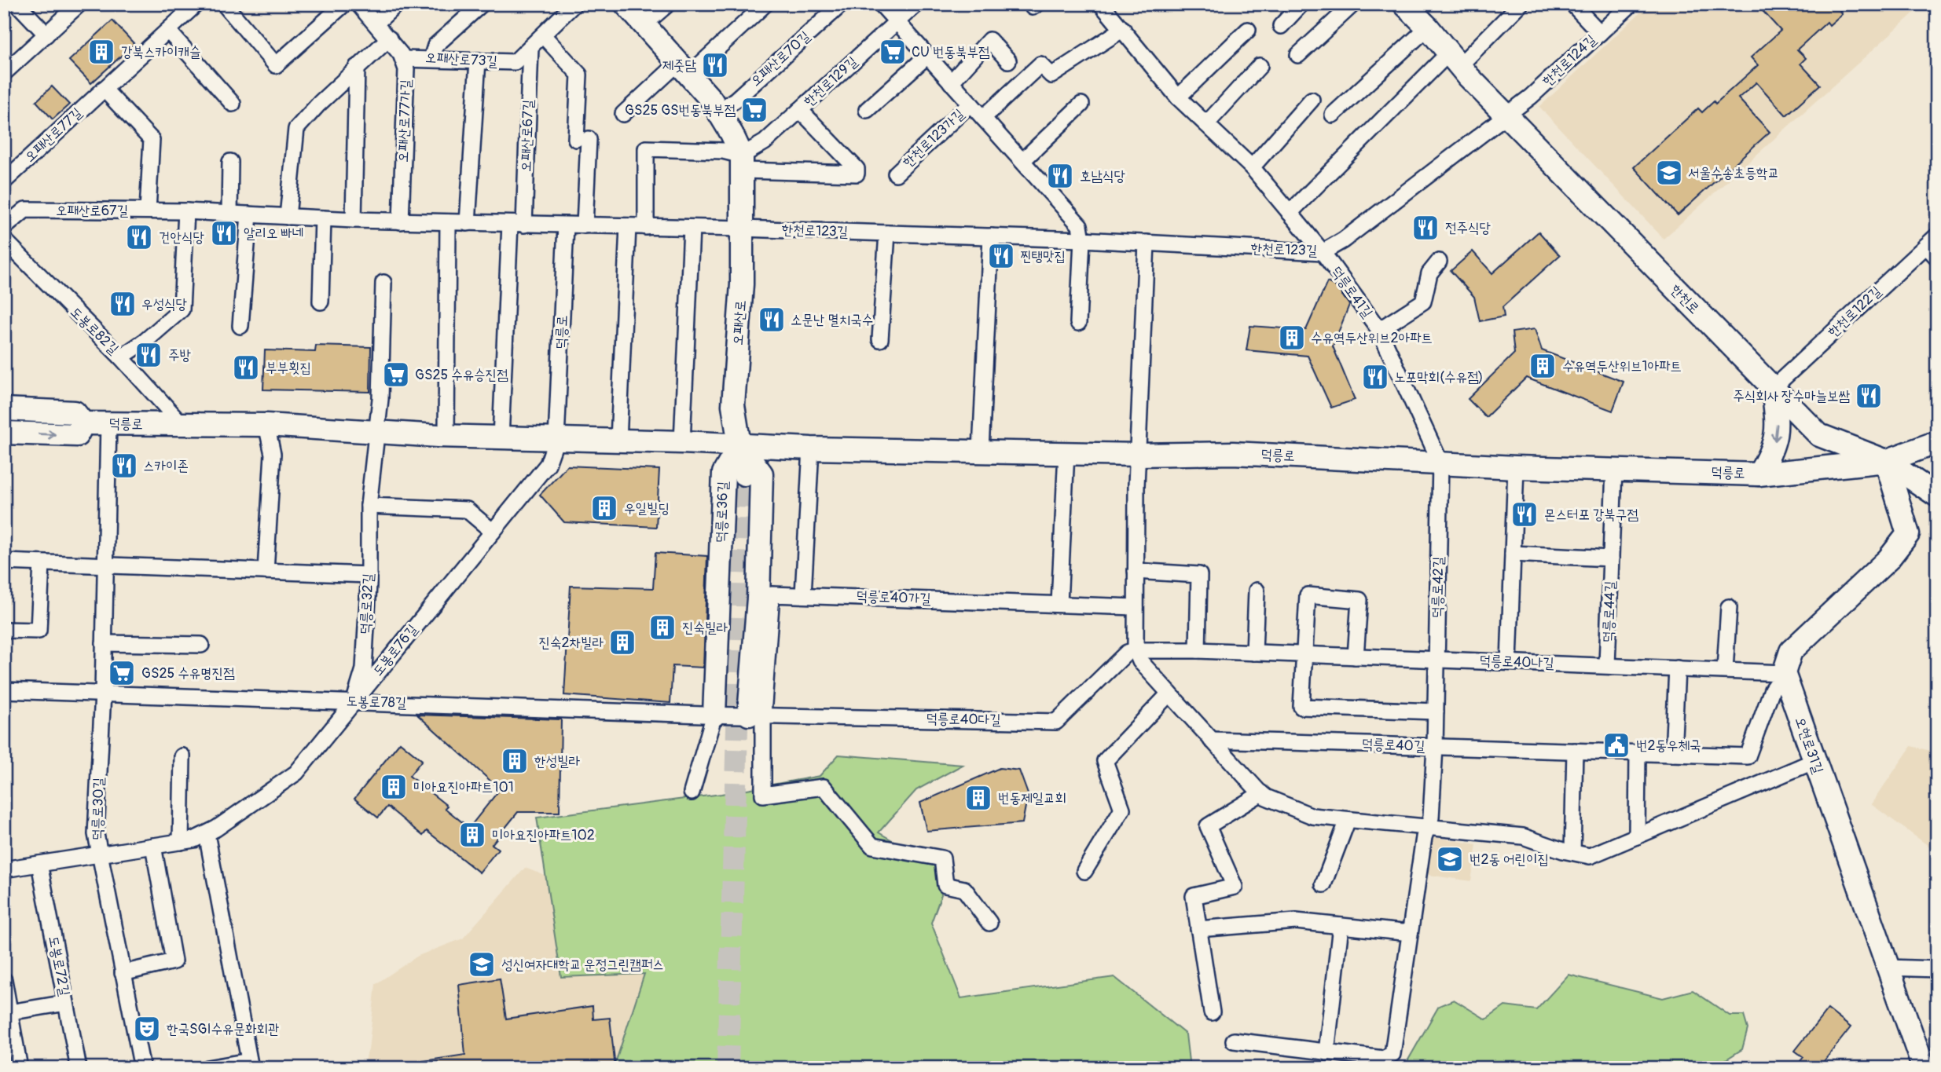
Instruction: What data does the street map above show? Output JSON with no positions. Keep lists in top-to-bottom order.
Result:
{
  "streets": {
    "main road": [
      "한천로",
      "오패산로",
      "덕릉로",
      "덕릉로36길",
      "오현로31길"
    ],
    "street": [
      "오패산로70길",
      "오패산로73길",
      "한천로124길",
      "한천로129길",
      "오패산로77가길",
      "오패산로77길",
      "오패산로67길",
      "한천로123가길",
      "한천로123길",
      "덕릉로41길",
      "한천로122길",
      "도봉로82길",
      "덕릉로42길",
      "덕릉로40가길",
      "덕릉로32길",
      "덕릉로44길",
      "도봉로76길",
      "덕릉로40나길",
      "도봉로78길",
      "덕릉로40다길",
      "덕릉로40길",
      "덕릉로30길",
      "도봉로72길"
    ]
  },
  "crossings": [
    ["오패산로70길", "오패산로"],
    ["오패산로73길", "오패산로77가길"],
    ["오패산로73길", "오패산로67길"],
    ["한천로124길", "한천로123길"],
    ["한천로124길", "한천로"],
    ["한천로129길", "한천로123가길"],
    ["한천로129길", "오패산로"],
    ["오패산로77가길", "오패산로67길"],
    ["오패산로67길", "한천로123길"],
    ["오패산로67길", "오패산로"],
    ["오패산로67길", "덕릉로"],
    ["한천로123가길", "한천로123길"],
    ["한천로123길", "덕릉로41길"],
    ["한천로123길", "한천로"],
    ["한천로123길", "오패산로"],
    ["덕릉로41길", "덕릉로"],
    ["덕릉로41길", "덕릉로42길"],
    ["한천로", "한천로122길"],
    ["한천로", "덕릉로"],
    ["오패산로", "덕릉로"],
    ["오패산로", "덕릉로36길"],
    ["도봉로82길", "덕릉로"],
    ["덕릉로", "덕릉로36길"],
    ["덕릉로", "덕릉로42길"],
    ["덕릉로", "덕릉로32길"],
    ["덕릉로", "덕릉로44길"],
    ["덕릉로", "도봉로76길"],
    ["덕릉로", "덕릉로30길"],
    ["덕릉로36길", "도봉로78길"],
    ["덕릉로42길", "덕릉로40나길"],
    ["덕릉로42길", "덕릉로40길"],
    ["덕릉로40가길", "도봉로78길"],
    ["덕릉로40가길", "덕릉로40다길"],
    ["덕릉로32길", "도봉로76길"],
    ["덕릉로32길", "도봉로78길"],
    ["덕릉로44길", "덕릉로40나길"],
    ["도봉로76길", "도봉로78길"],
    ["도봉로76길", "덕릉로30길"],
    ["도봉로76길", "도봉로72길"],
    ["덕릉로40나길", "덕릉로40다길"],
    ["덕릉로40나길", "덕릉로40길"],
    ["덕릉로40나길", "오현로31길"],
    ["도봉로78길", "덕릉로40다길"],
    ["도봉로78길", "덕릉로30길"],
    ["덕릉로40길", "오현로31길"]
  ],
  "places": {
    "building": [
      "강북스카이캐슬",
      "수유역두산위브2아파트",
      "수유역두산위브1아파트",
      "우일빌딩",
      "진숙빌라",
      "진숙2차빌라",
      "한성빌라",
      "미아요진아파트101",
      "번동제일교회",
      "미아요진아파트102"
    ],
    "supermarket": [
      "CU 번동북부점",
      "GS25 GS번동북부점",
      "GS25 수유승진점",
      "GS25 수유명진점"
    ],
    "restaurant": [
      "제줏담",
      "호남식당",
      "전주식당",
      "알리오 빠네",
      "건안식당",
      "찐탱맛집",
      "우성식당",
      "소문난 멸치국수",
      "주방",
      "부부횟집",
      "노포막회(수유점)",
      "주식회사 장수마늘보쌈",
      "스카이존",
      "몬스터포 강북구점"
    ],
    "school or university": ["서울수송초등학교", "번2동 어린이집", "성신여자대학교 운정그린캠퍼스"],
    "public building": ["번2동우체국"],
    "theatre": ["한국SGI수유문화회관"]
  }
}
